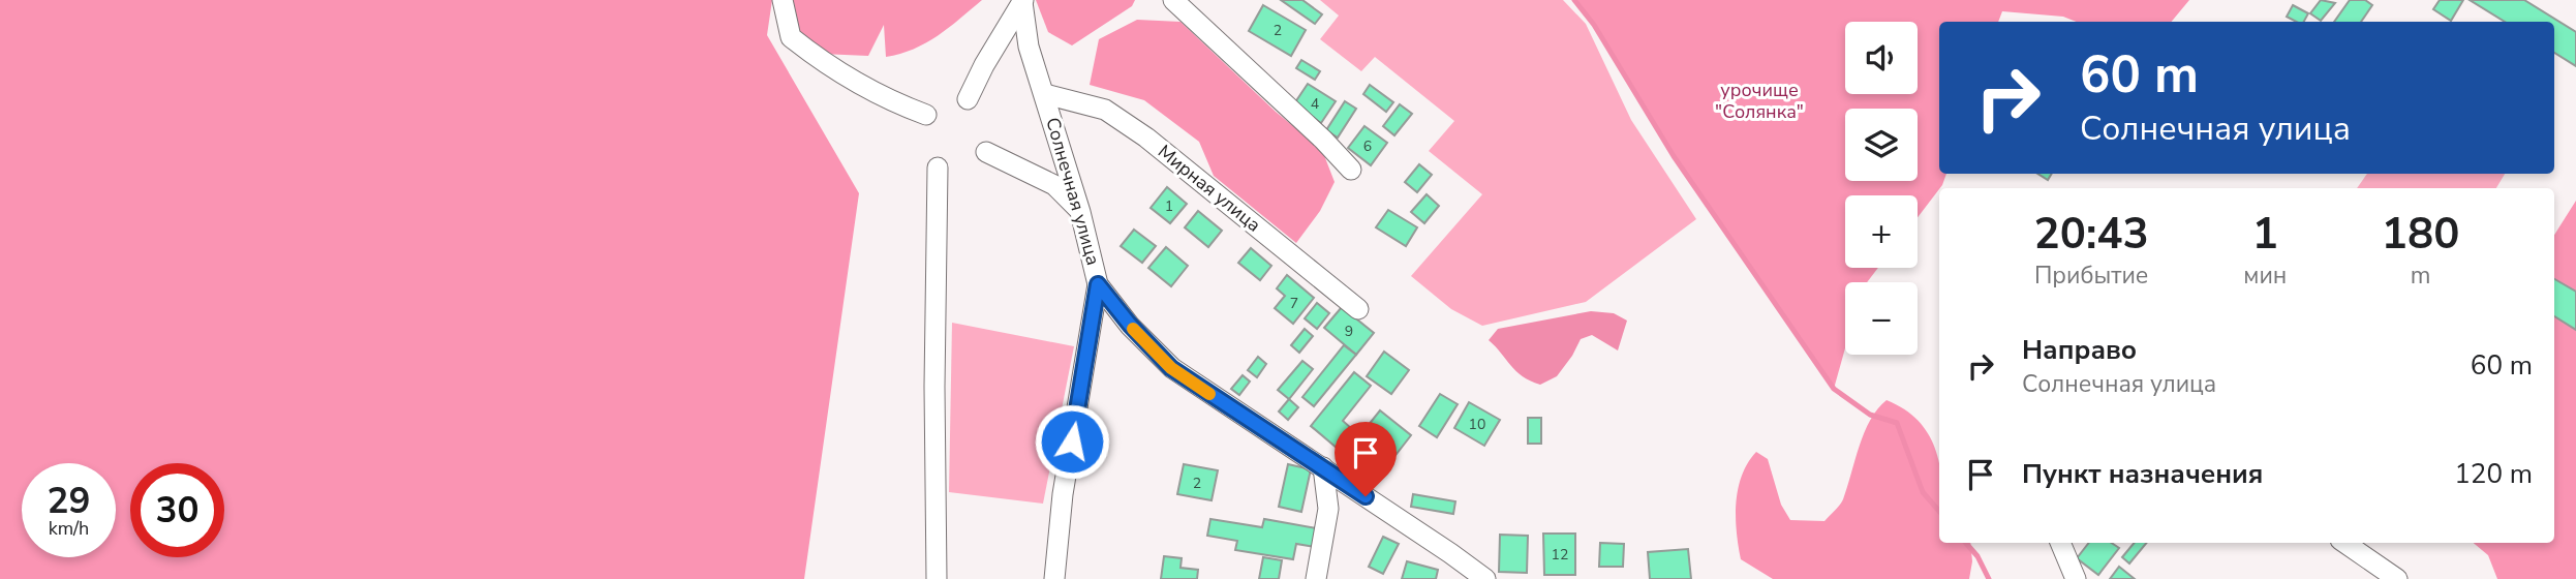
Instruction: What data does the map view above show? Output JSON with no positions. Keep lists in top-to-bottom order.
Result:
{
  "streets": {
    "street": ["Мирная улица", "Солнечная улица"]
  },
  "crossings": [
    ["Мирная улица", "Солнечная улица"]
  ],
  "parks": ["урочище \"Солянка\""],
  "house_numbers": [
    "2",
    "4",
    "6",
    "1",
    "7",
    "9",
    "10",
    "2",
    "12"
  ],
  "page": {
    "map_buttons": ["+", "−"],
    "turn": ["60 m", "Солнечная улица"],
    "eta": [
      "20:43",
      "Прибытие",
      "1",
      "мин",
      "180",
      "m"
    ],
    "list": [
      {
        "name": "Направо",
        "note": "Солнечная улица",
        "value": "60 m"
      },
      {
        "name": "Пункт назначения",
        "value": "120 m"
      }
    ],
    "speed": "29 km/h",
    "limit": "30"
  }
}
